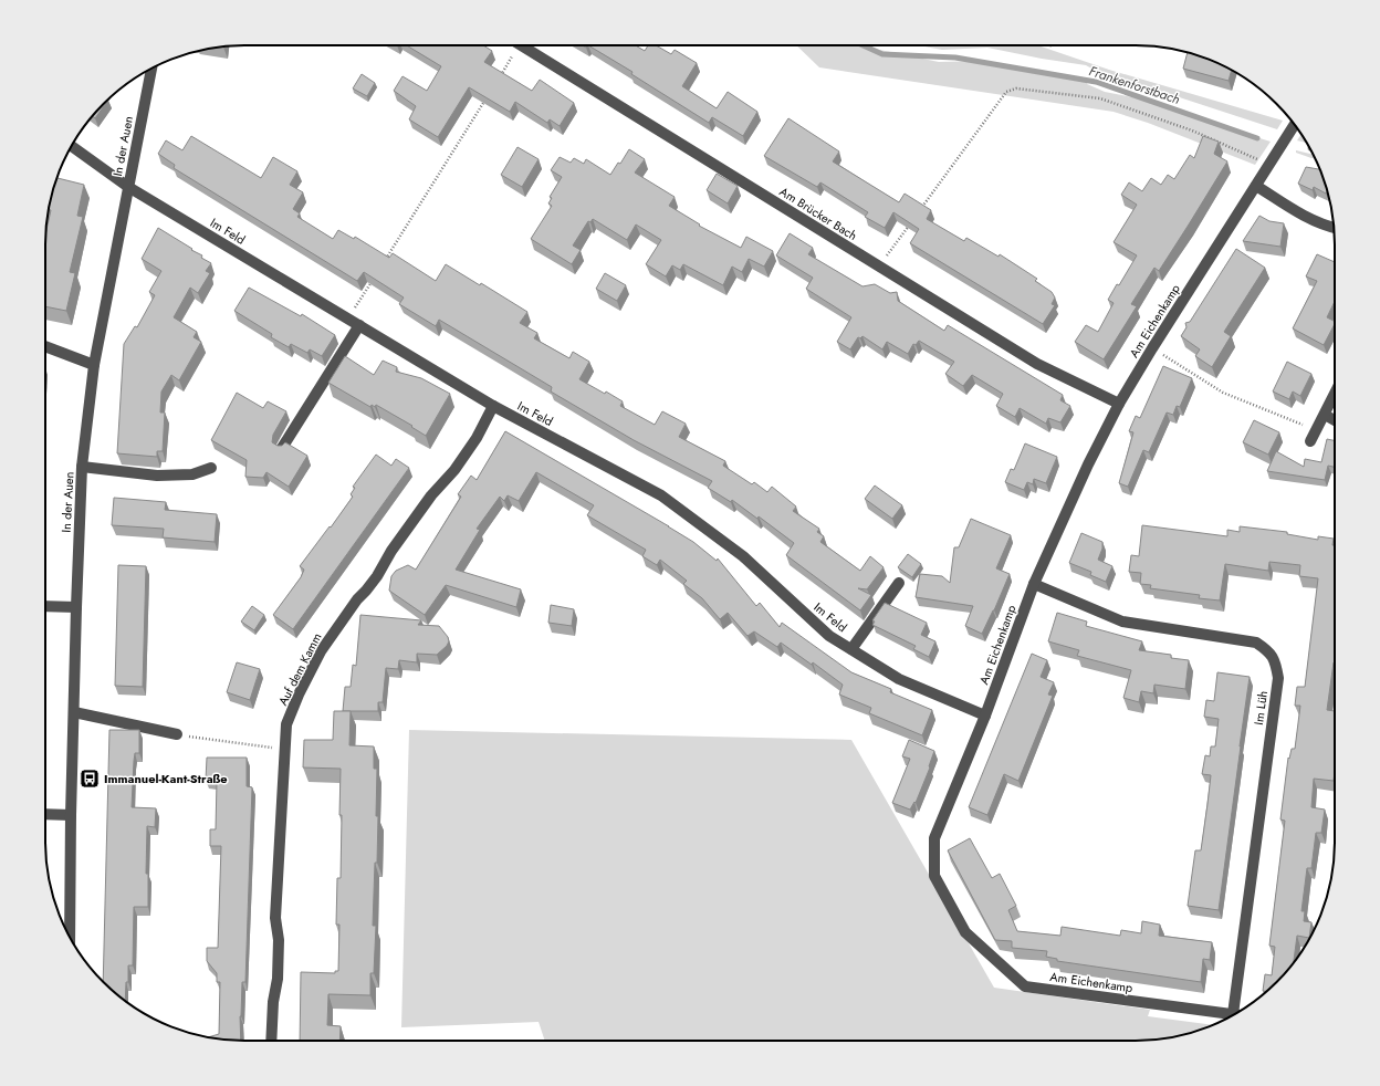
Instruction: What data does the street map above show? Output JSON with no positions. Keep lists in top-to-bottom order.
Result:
{
  "streets": {
    "street": [
      "In der Auen",
      "Am Brücker Bach",
      "Im Feld",
      "Am Eichenkamp",
      "Auf dem Kamm",
      "Im Lüh"
    ]
  },
  "crossings": [
    ["In der Auen", "Im Feld"],
    ["Am Brücker Bach", "Am Eichenkamp"],
    ["Im Feld", "Am Eichenkamp"],
    ["Im Feld", "Auf dem Kamm"],
    ["Am Eichenkamp", "Im Lüh"]
  ],
  "water": ["Frankenforstbach"],
  "places": {
    "bus stop": ["Immanuel-Kant-Straße"]
  }
}
